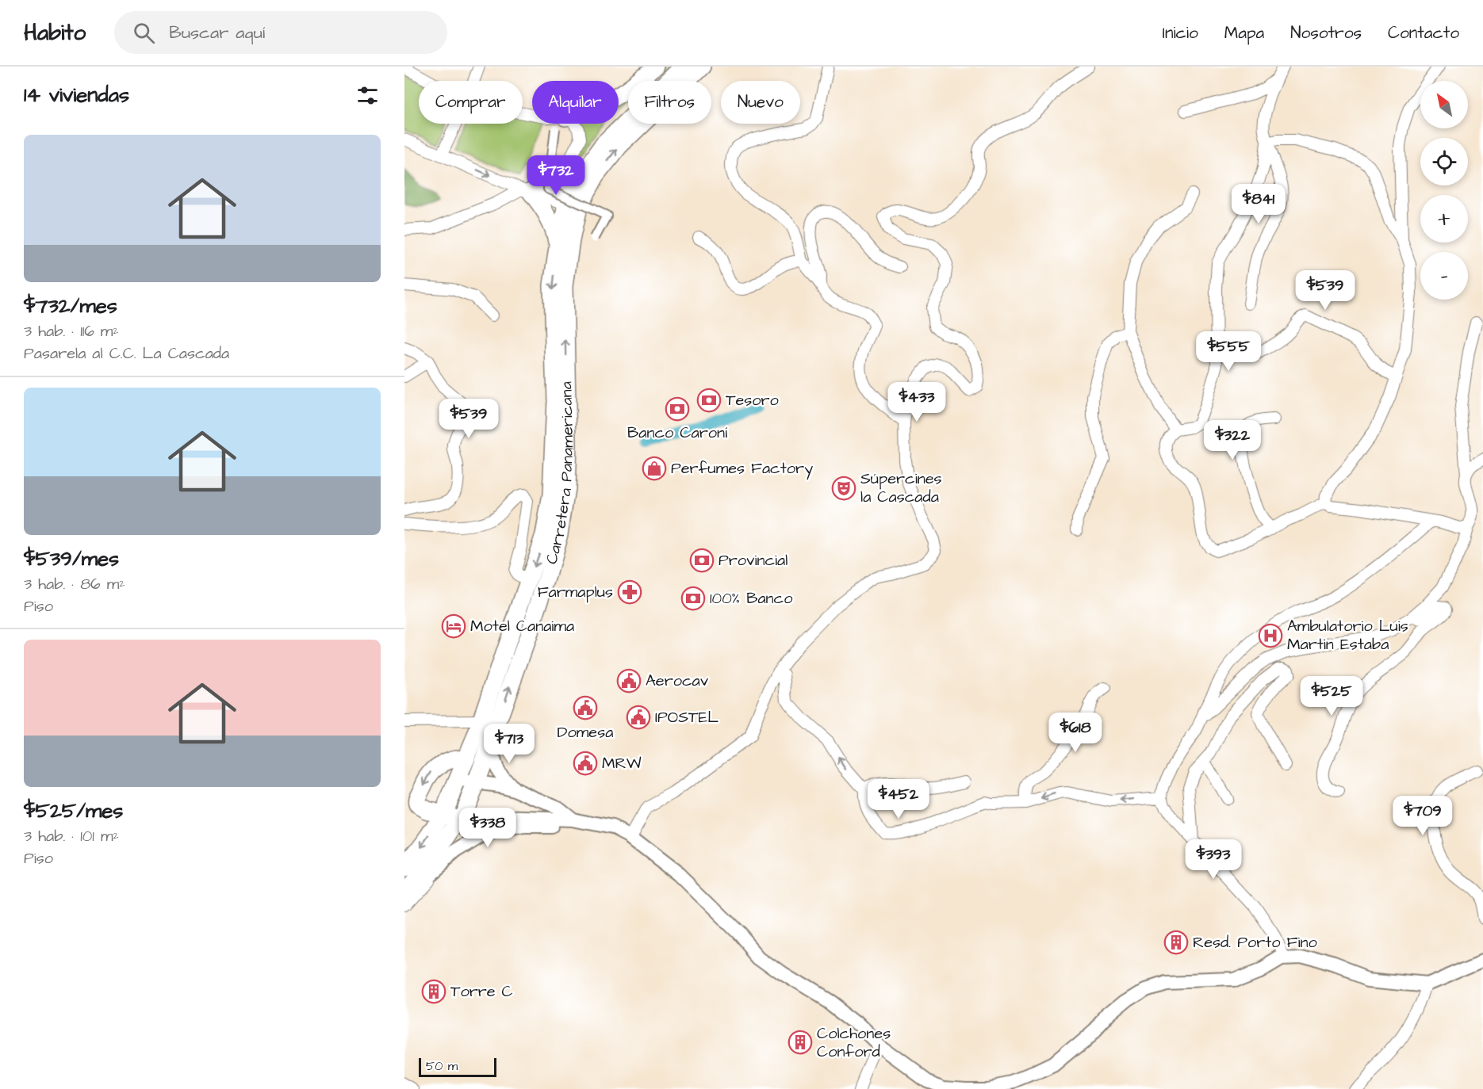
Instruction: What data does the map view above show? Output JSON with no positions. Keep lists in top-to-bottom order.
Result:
{
  "streets": {
    "main road": ["Carretera Panamericana"]
  },
  "places": {
    "bank": [
      "Tesoro",
      "Banco Caroní",
      "Provincial",
      "100% Banco"
    ],
    "shop": ["Perfumes Factory"],
    "theatre": ["Súpercines la Cascada"],
    "pharmacy": ["Farmaplus"],
    "hotel": ["Motel Canaima"],
    "hospital": ["Ambulatorio Luis Martin Estaba"],
    "public building": [
      "Aerocav",
      "Domesa",
      "IPOSTEL",
      "MRW"
    ],
    "building": ["Resd. Porto Fino", "Torre C", "Colchones Conford"]
  },
  "scale_bar": "50 m",
  "north": "top left",
  "page": {
    "header": "Habito",
    "search": "Buscar aquí",
    "nav": [
      "Inicio",
      "Mapa",
      "Nosotros",
      "Contacto"
    ],
    "heading": "14 viviendas",
    "map_buttons": ["+", "−"],
    "chip": [
      "Comprar",
      "Alquilar",
      "Filtros",
      "Nuevo"
    ],
    "list": [
      {
        "name": "$732/mes",
        "note": "3 hab. · 116 m² · Pasarela al C.C. La Cascada"
      },
      {
        "name": "$539/mes",
        "note": "3 hab. · 86 m² · Piso"
      },
      {
        "name": "$525/mes",
        "note": "3 hab. · 101 m² · Piso"
      }
    ],
    "price": [
      "$732",
      "$841",
      "$539",
      "$555",
      "$433",
      "$539",
      "$322",
      "$525",
      "$618",
      "$713",
      "$452",
      "$709",
      "$338",
      "$393"
    ],
    "scale": "50 m"
  }
}
